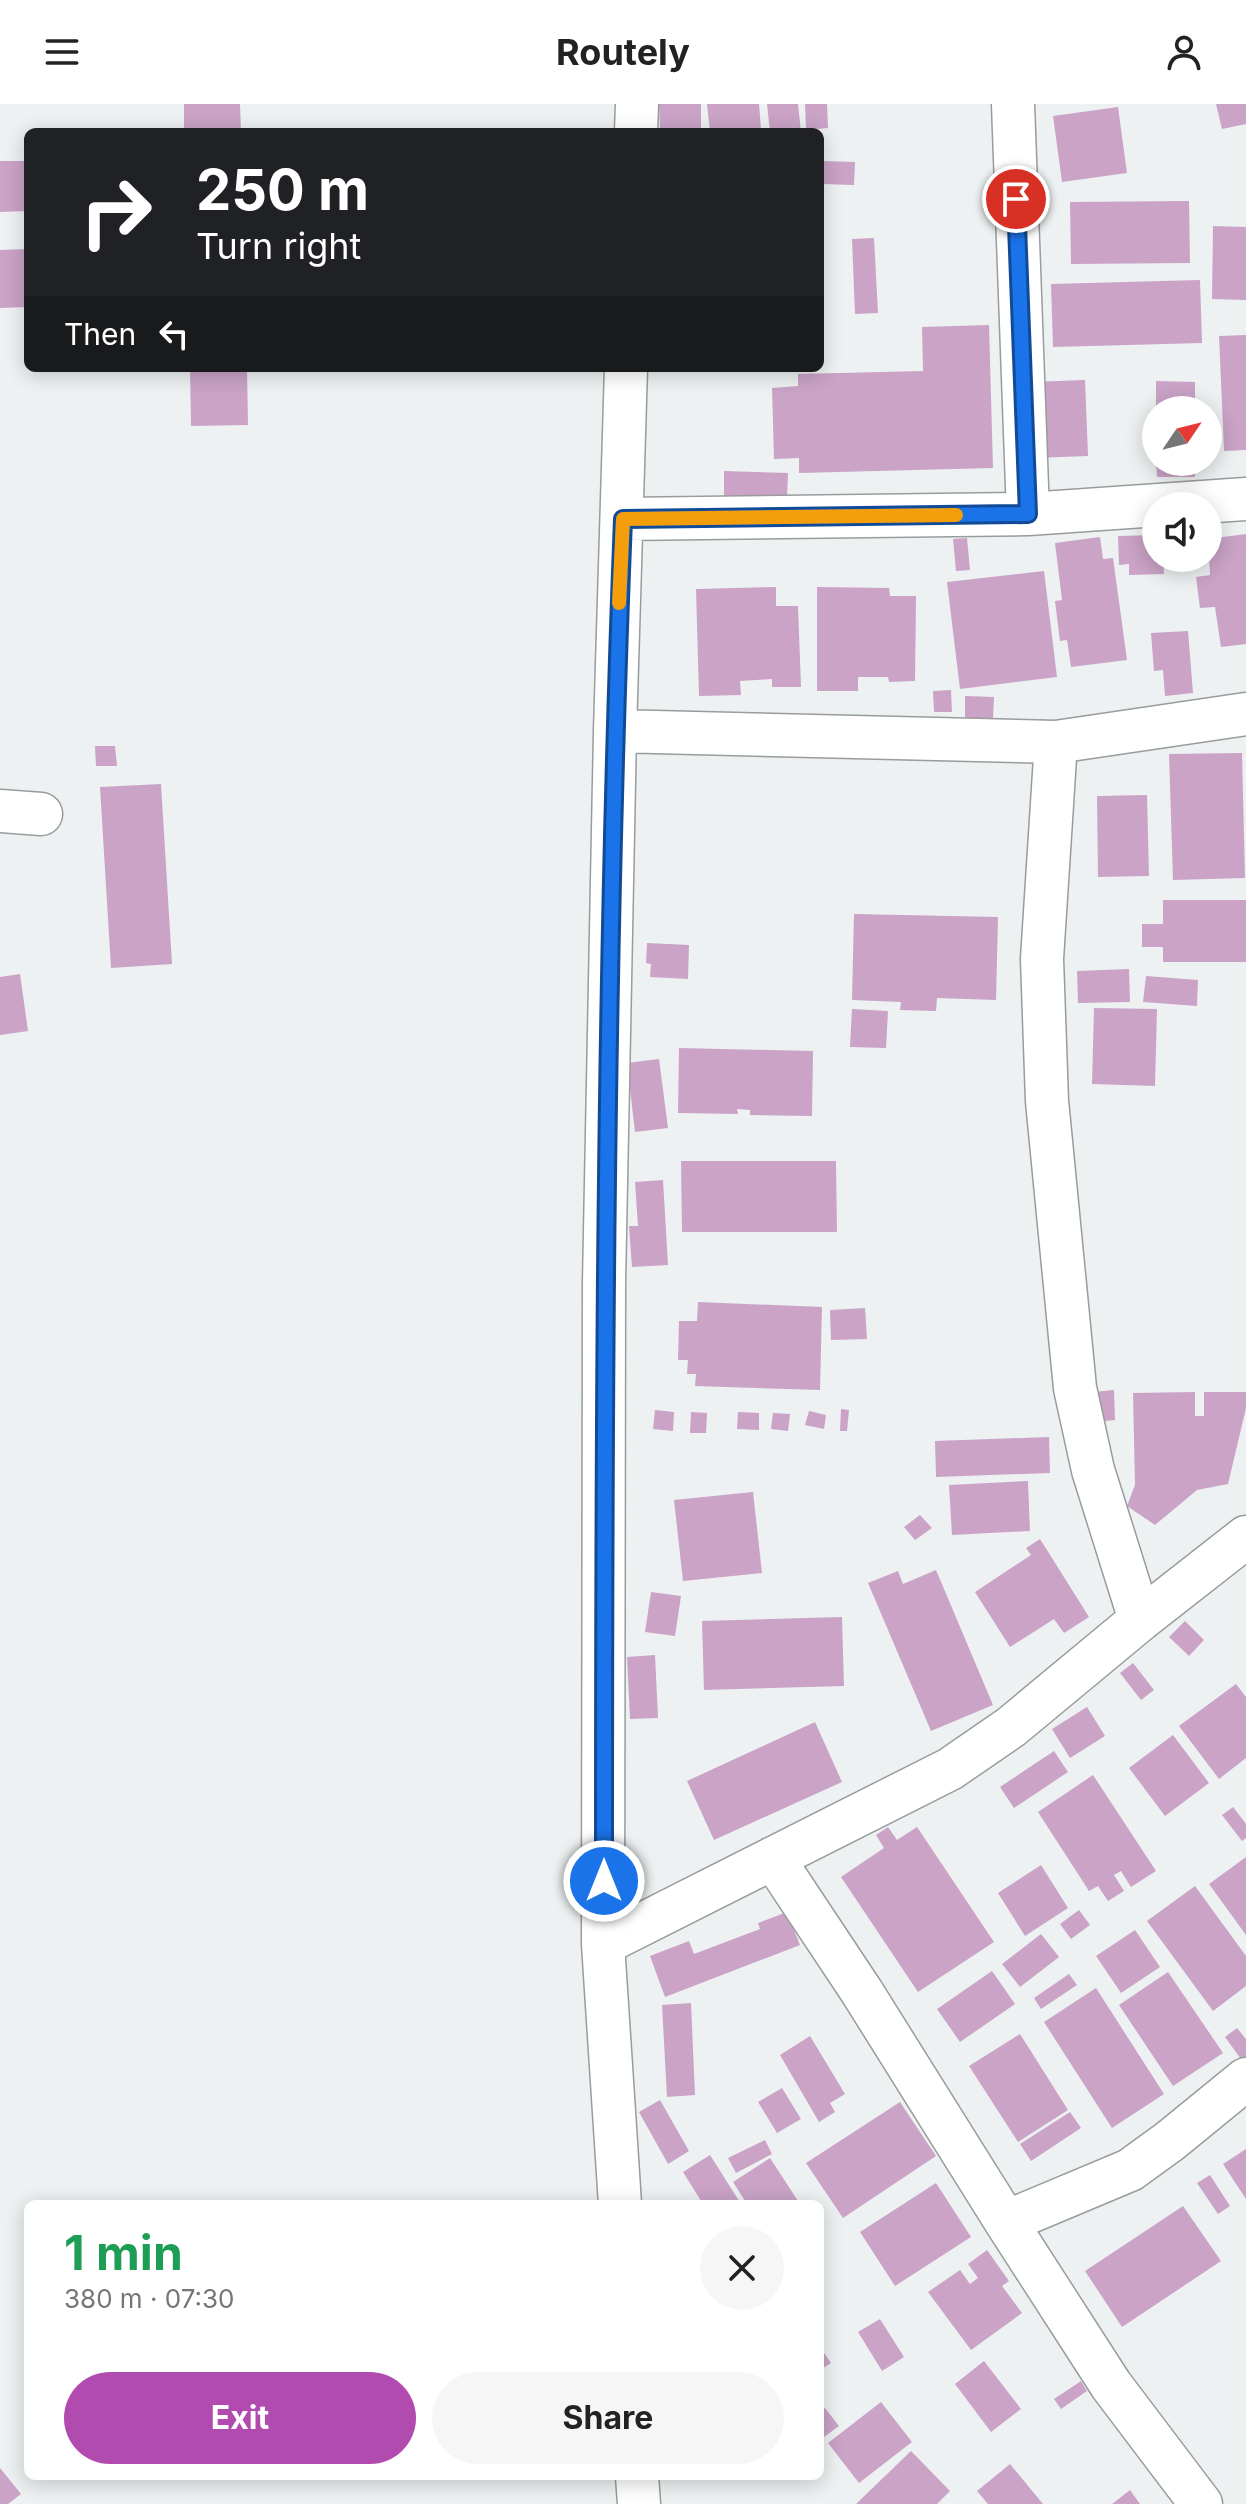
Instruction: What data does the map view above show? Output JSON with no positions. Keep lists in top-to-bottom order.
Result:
{
  "north": "top right",
  "page": {
    "header": "Routely",
    "turn": ["250 m", "Turn right"],
    "then": "Then",
    "heading": ["1 min", "380 m · 07:30"],
    "buttons": ["Exit", "Share"]
  }
}
